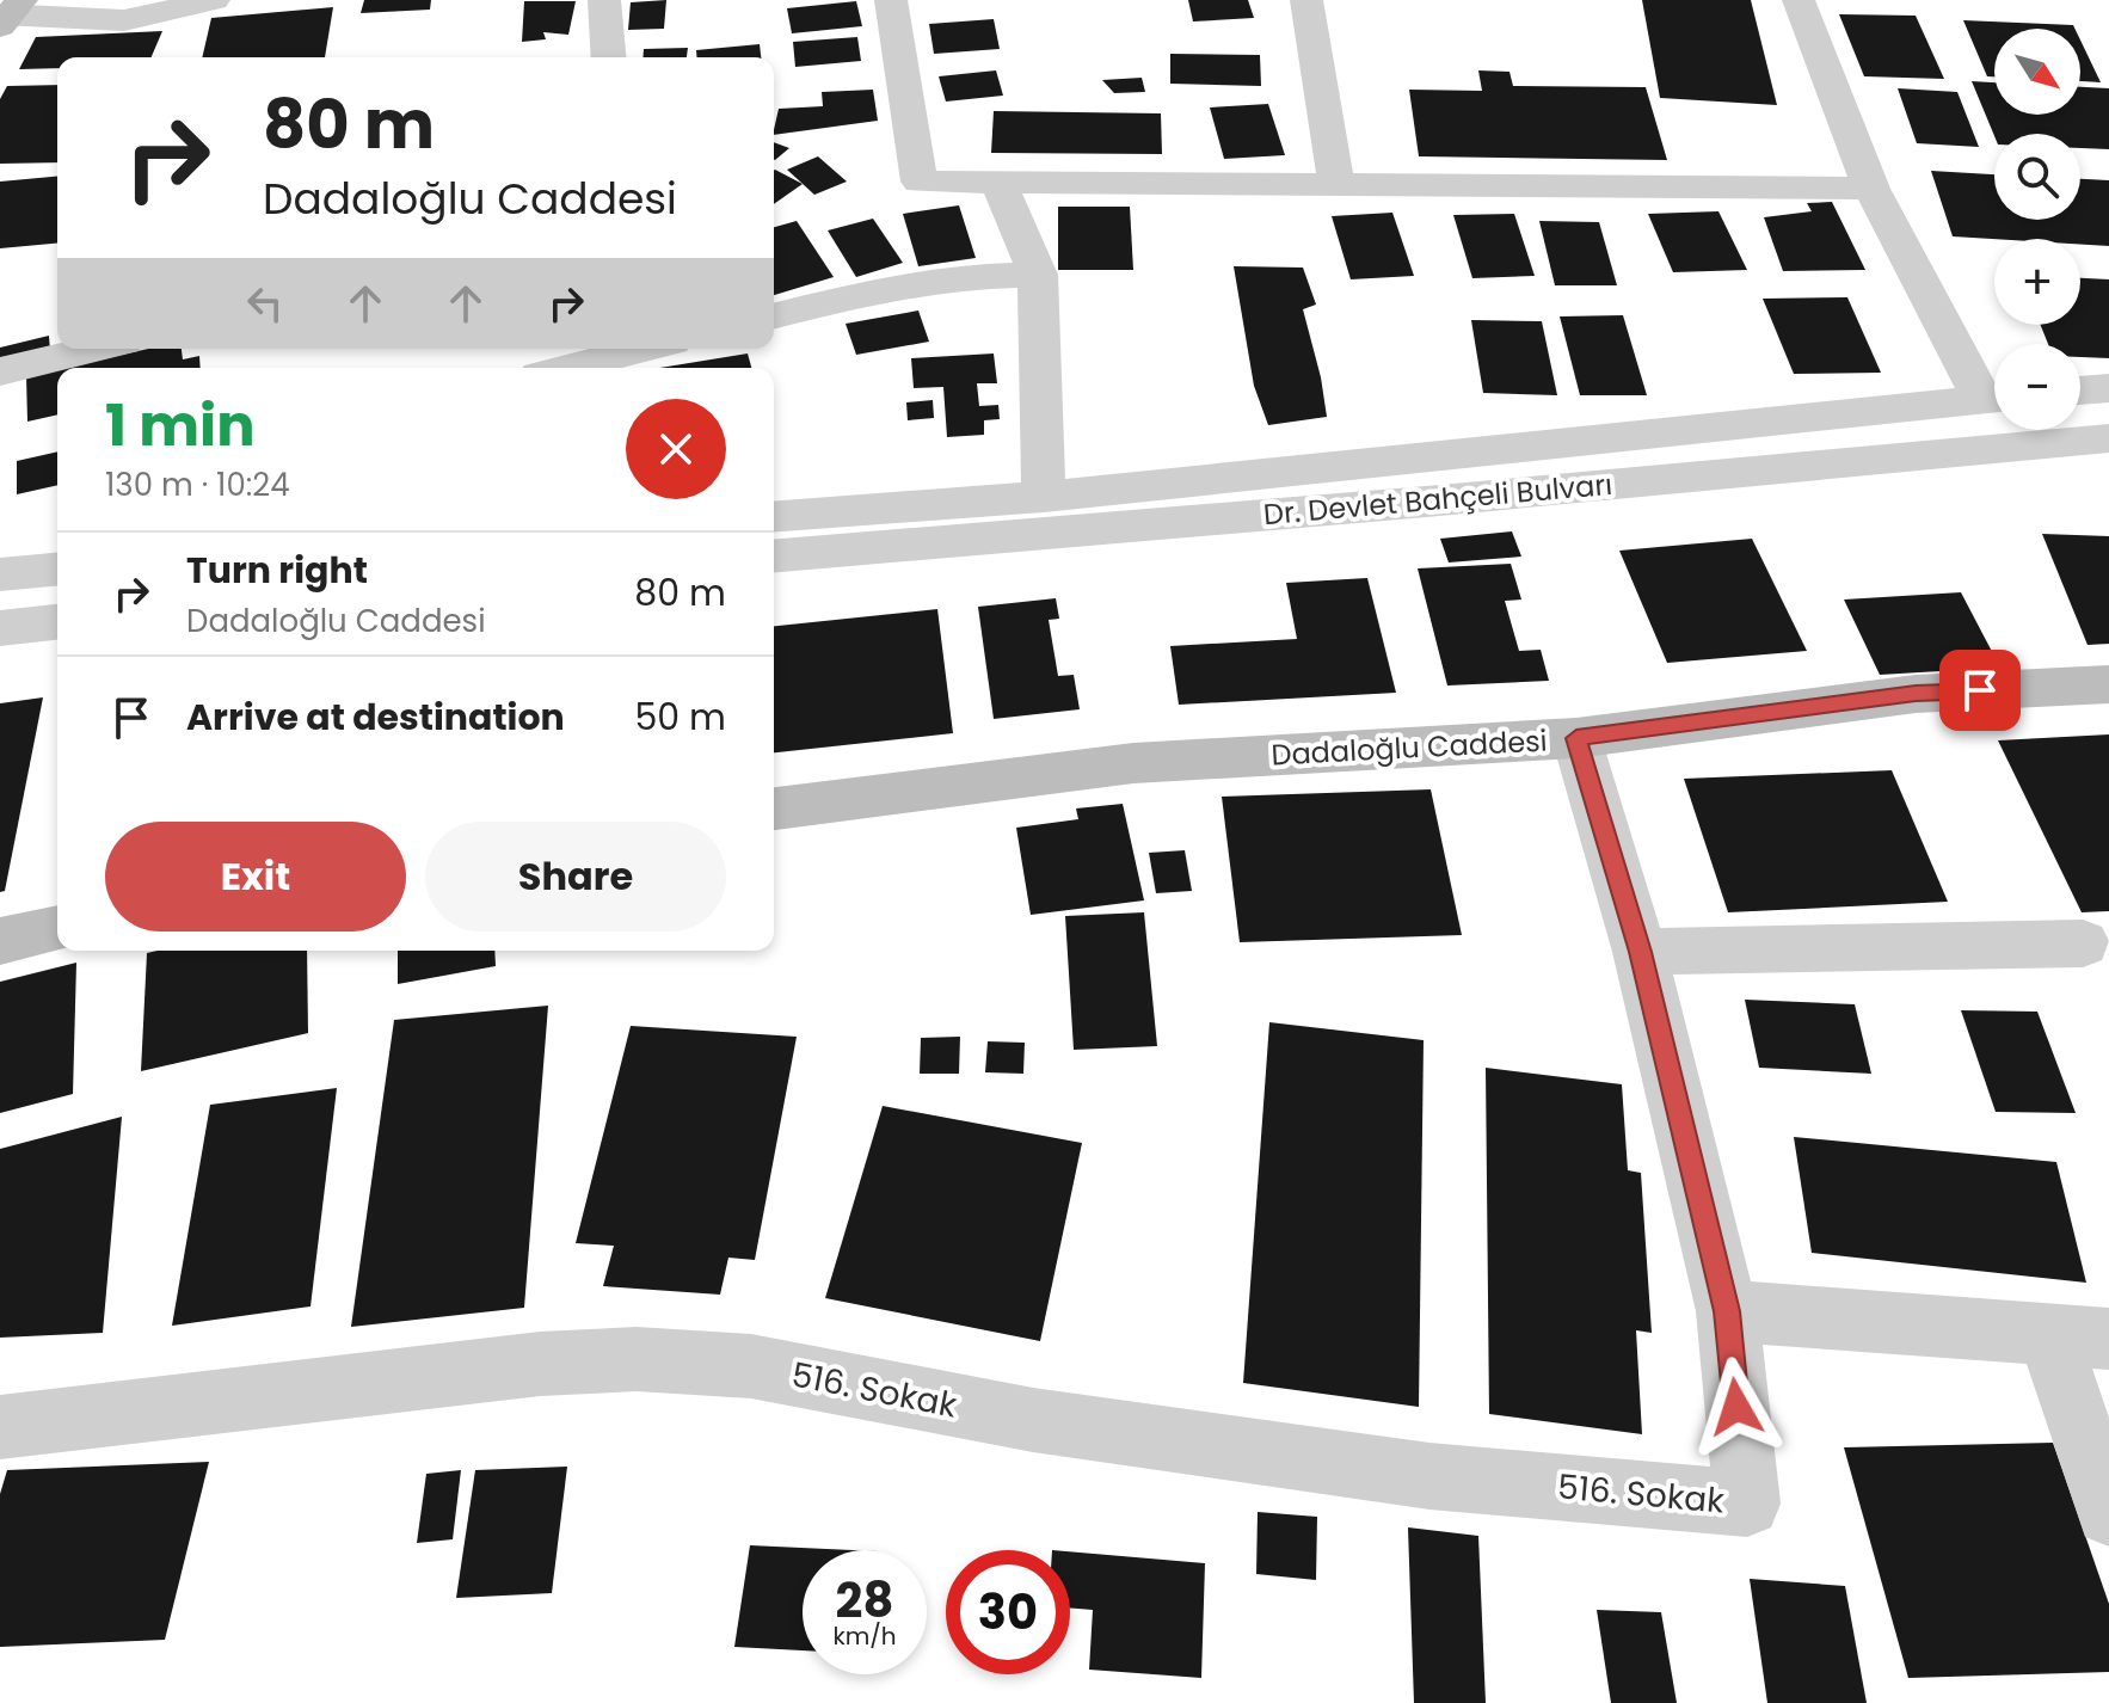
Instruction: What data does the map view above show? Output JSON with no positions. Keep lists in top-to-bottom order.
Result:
{
  "streets": {
    "street": ["Dr. Devlet Bahçeli Bulvarı", "Dadaloğlu Caddesi", "516. Sokak"]
  },
  "north": "bottom right",
  "page": {
    "map_buttons": ["+", "−"],
    "turn": ["80 m", "Dadaloğlu Caddesi"],
    "heading": ["1 min", "130 m · 10:24"],
    "list": [
      {
        "name": "Turn right",
        "note": "Dadaloğlu Caddesi",
        "value": "80 m"
      },
      {
        "name": "Arrive at destination",
        "value": "50 m"
      }
    ],
    "buttons": ["Exit", "Share"],
    "speed": "28 km/h",
    "limit": "30"
  }
}
